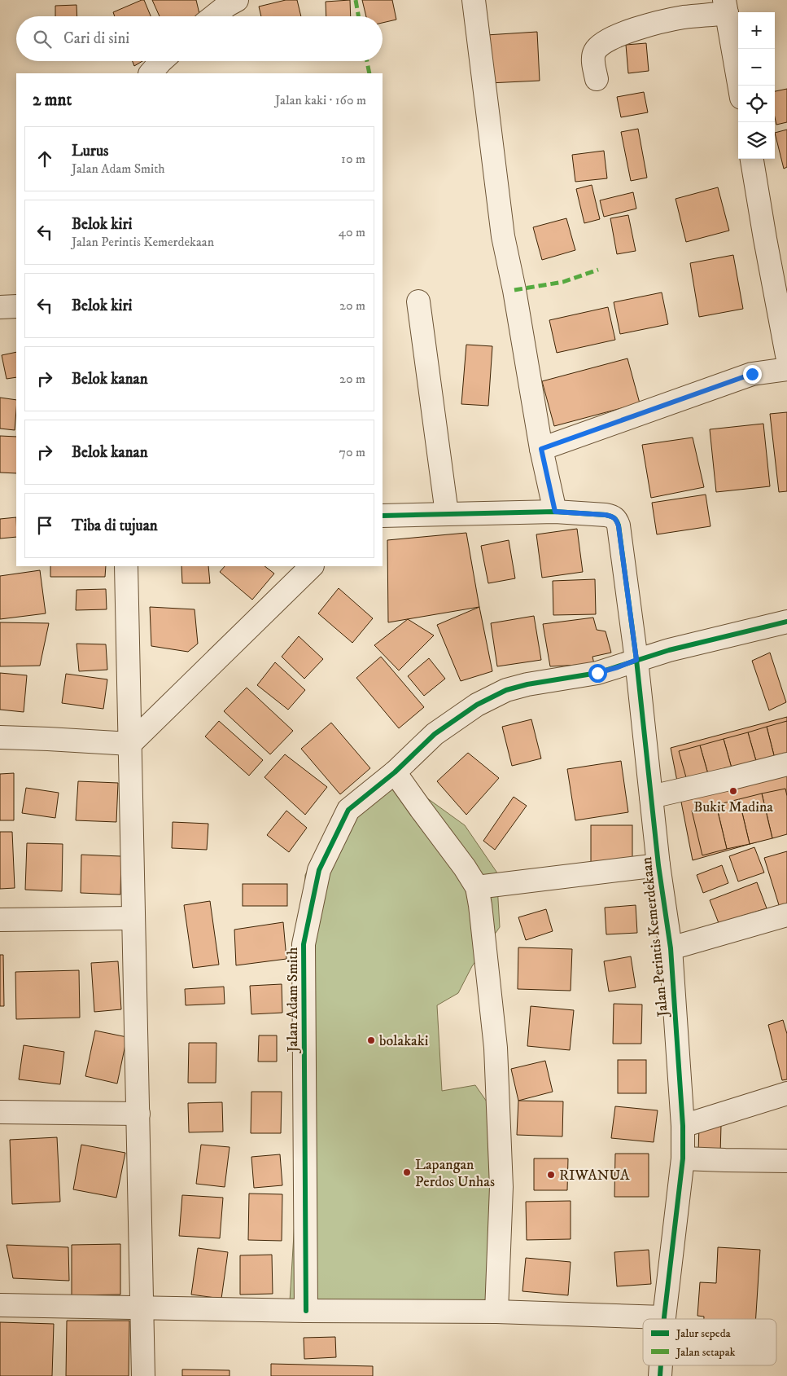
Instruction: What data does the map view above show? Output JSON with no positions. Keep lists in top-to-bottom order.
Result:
{
  "streets": {
    "street": ["Jalan Perintis Kemerdekaan", "Jalan Adam Smith"]
  },
  "crossings": [
    ["Jalan Perintis Kemerdekaan", "Jalan Adam Smith"]
  ],
  "places": [
    "Bukit Madina",
    "bolakaki",
    "Lapangan Perdos Unhas",
    "RIWANUA"
  ],
  "legend": ["Jalur sepeda", "Jalan setapak"],
  "page": {
    "map_buttons": ["+", "−"],
    "search": "Cari di sini",
    "heading": ["2 mnt", "Jalan kaki · 160 m"],
    "list": [
      ["Lurus", "Jalan Adam Smith", "10 m"],
      ["Belok kiri", "Jalan Perintis Kemerdekaan", "40 m"],
      ["Belok kiri", "20 m"],
      ["Belok kanan", "20 m"],
      ["Belok kanan", "70 m"],
      "Tiba di tujuan"
    ]
  }
}
